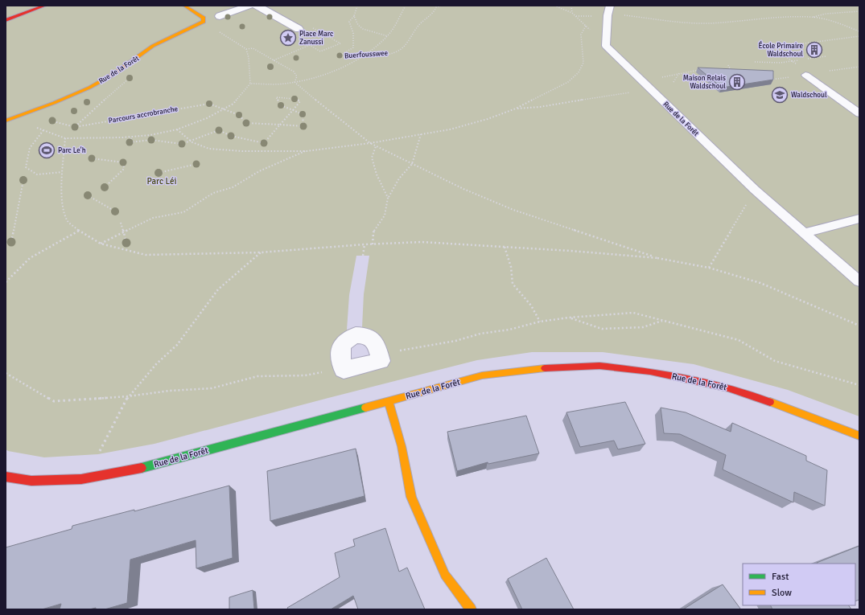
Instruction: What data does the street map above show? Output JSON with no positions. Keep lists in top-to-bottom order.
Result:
{
  "streets": {
    "street": ["Rue de la Forêt"],
    "path": ["Buerfousswee", "Parcours accrobranche"]
  },
  "parks": ["Parc Léi"],
  "places": {
    "place": ["Place Marc Zanussi"],
    "building": ["École Primaire Waldschoul", "Maison Relais Waldschoul"],
    "school or university": ["Waldschoul"],
    "sports": ["Parc Le'h"]
  },
  "legend": ["Fast", "Slow"]
}
